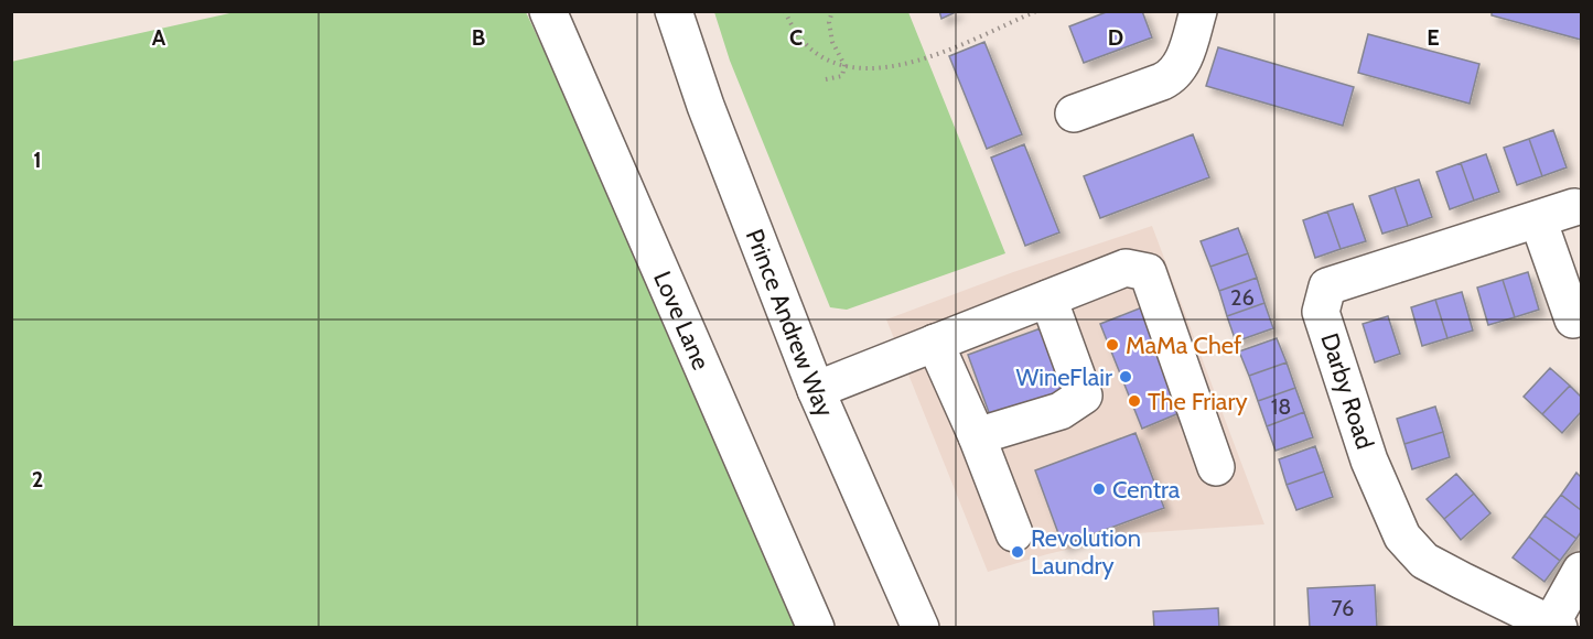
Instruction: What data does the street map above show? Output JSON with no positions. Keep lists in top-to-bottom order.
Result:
{
  "streets": {
    "street": ["Love Lane", "Prince Andrew Way", "Darby Road"]
  },
  "places": [
    "MaMa Chef",
    "WineFlair",
    "The Friary",
    "Centra",
    "Revolution Laundry"
  ],
  "house_numbers": ["26", "18", "76"],
  "grid": {
    "columns": [
      "A",
      "B",
      "C",
      "D",
      "E"
    ],
    "rows": ["1", "2"]
  }
}
